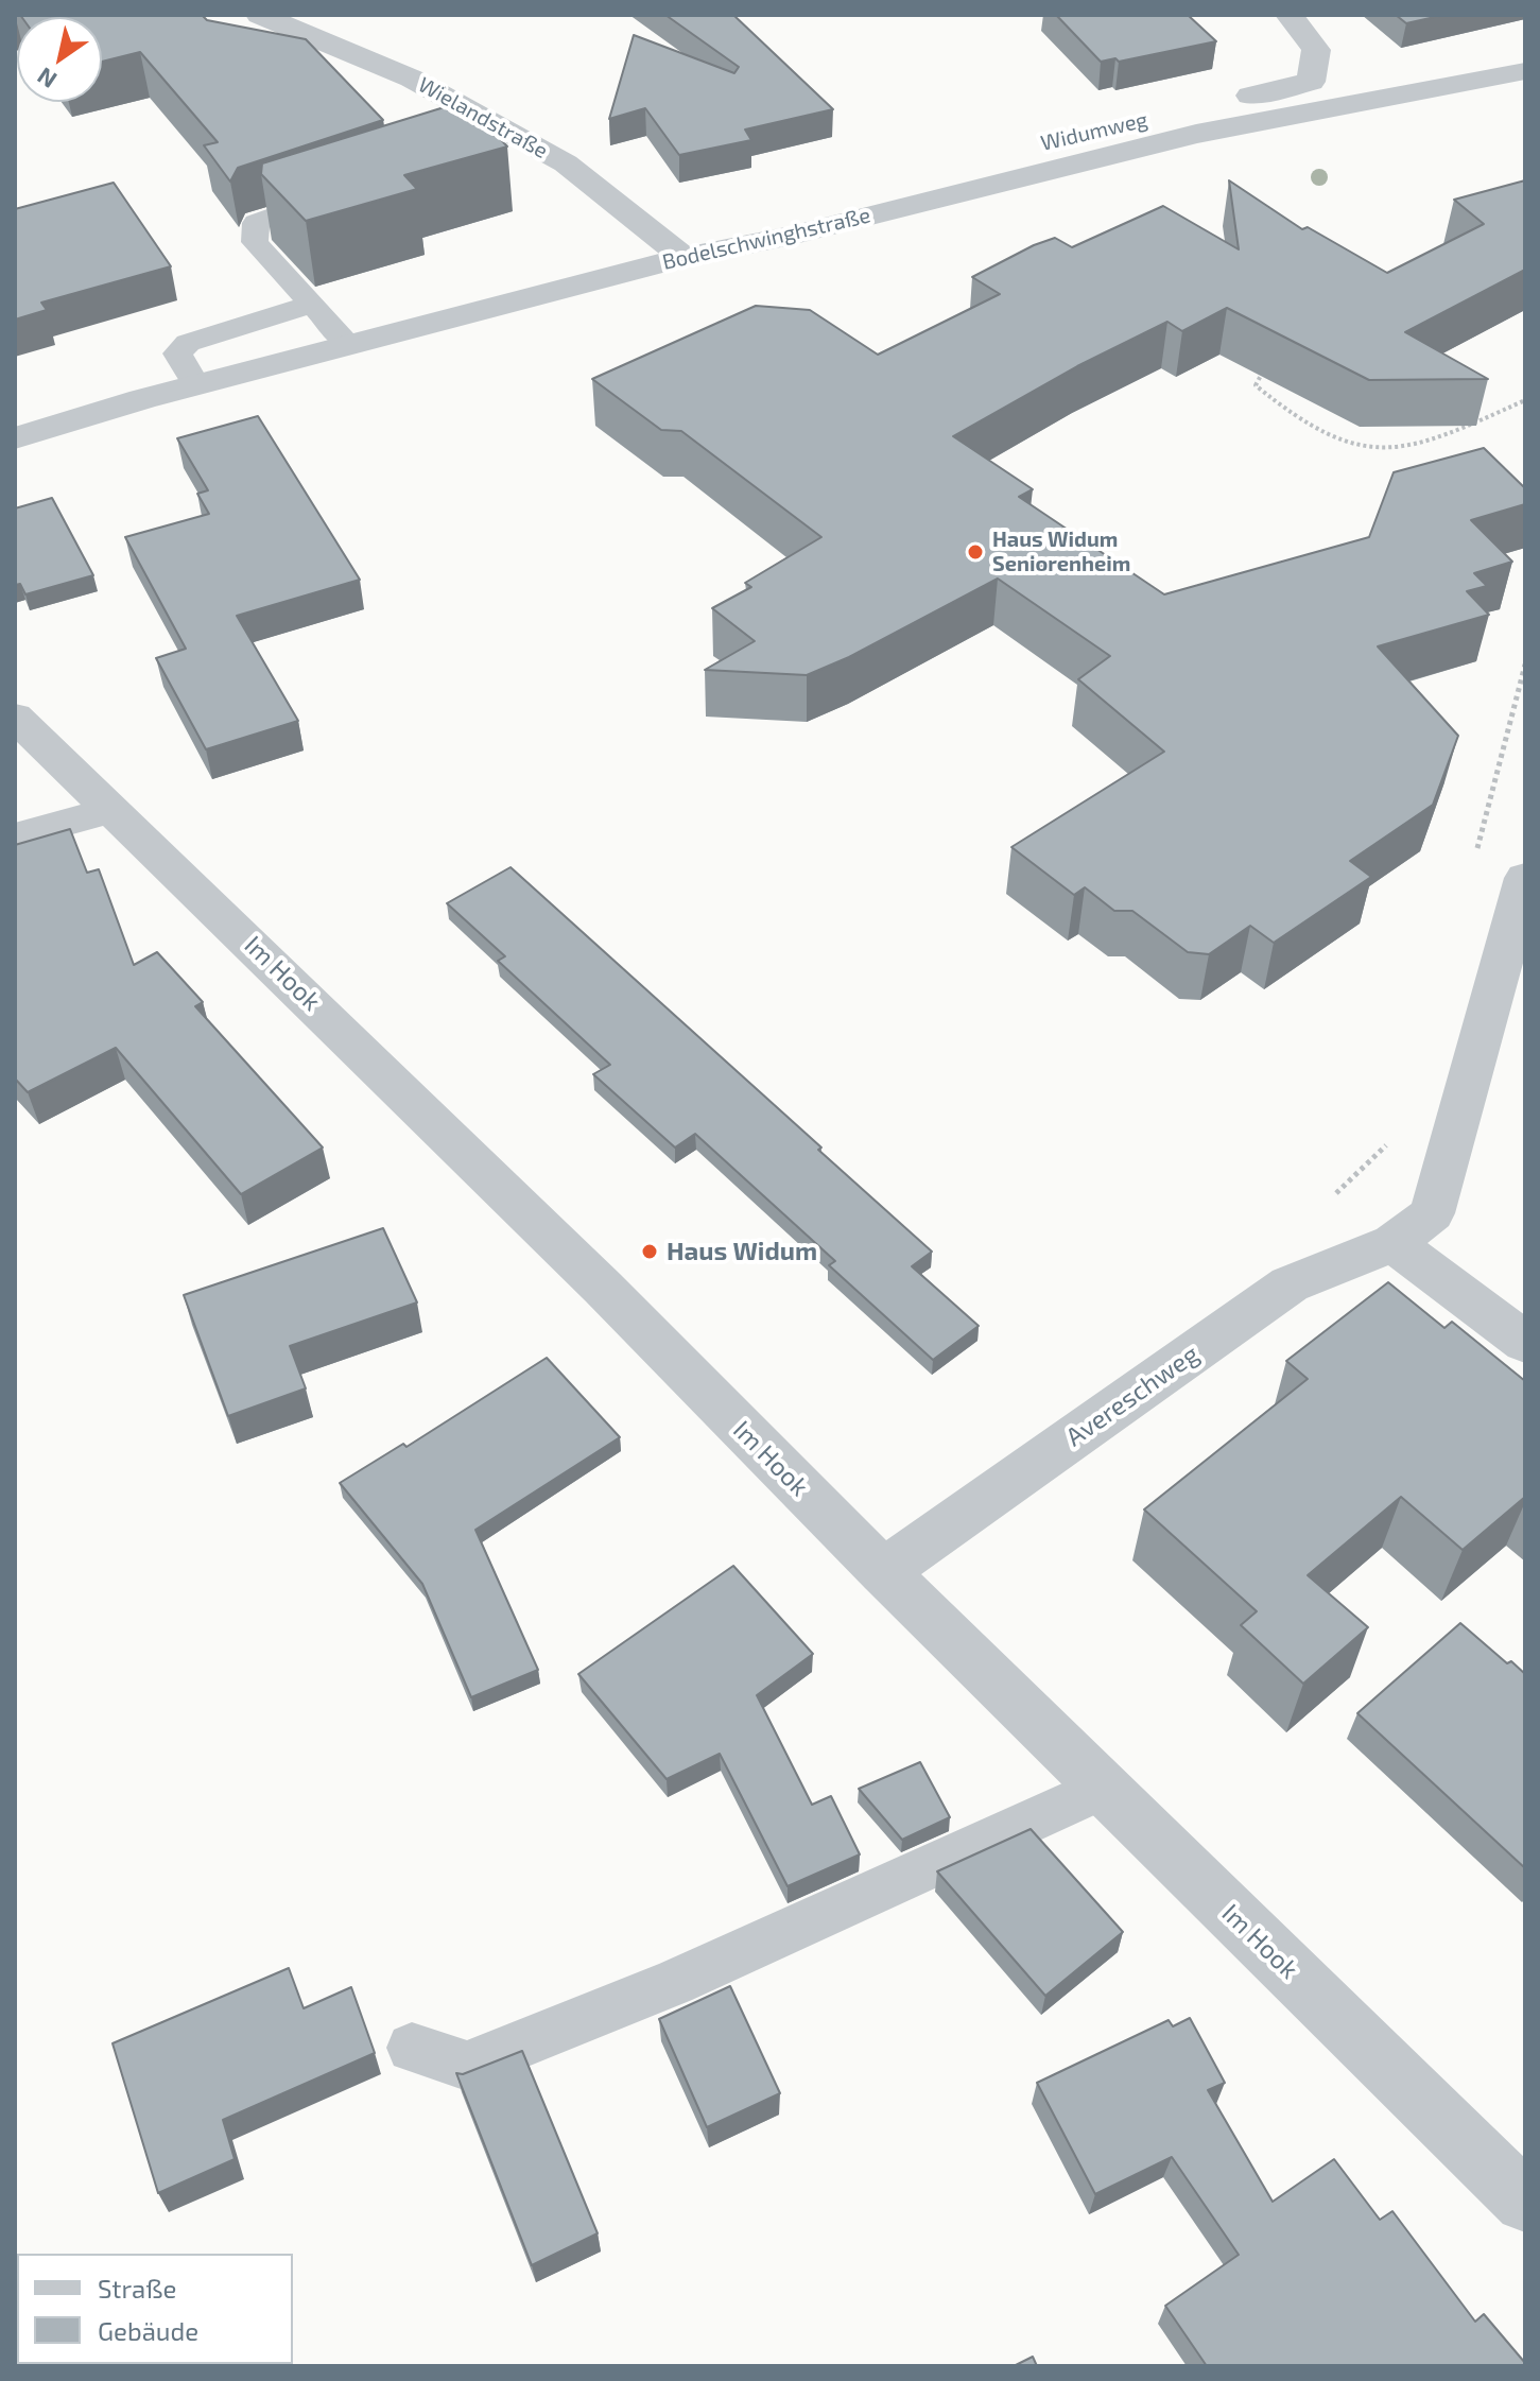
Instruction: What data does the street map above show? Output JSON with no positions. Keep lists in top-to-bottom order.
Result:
{
  "streets": {
    "street": [
      "Wielandstraße",
      "Widumweg",
      "Bodelschwinghstraße",
      "Im Hook",
      "Avereschweg"
    ]
  },
  "crossings": [
    ["Wielandstraße", "Bodelschwinghstraße"],
    ["Im Hook", "Avereschweg"]
  ],
  "places": ["Haus Widum Seniorenheim", "Haus Widum"],
  "legend": ["Straße", "Gebäude"],
  "north": "bottom left"
}
